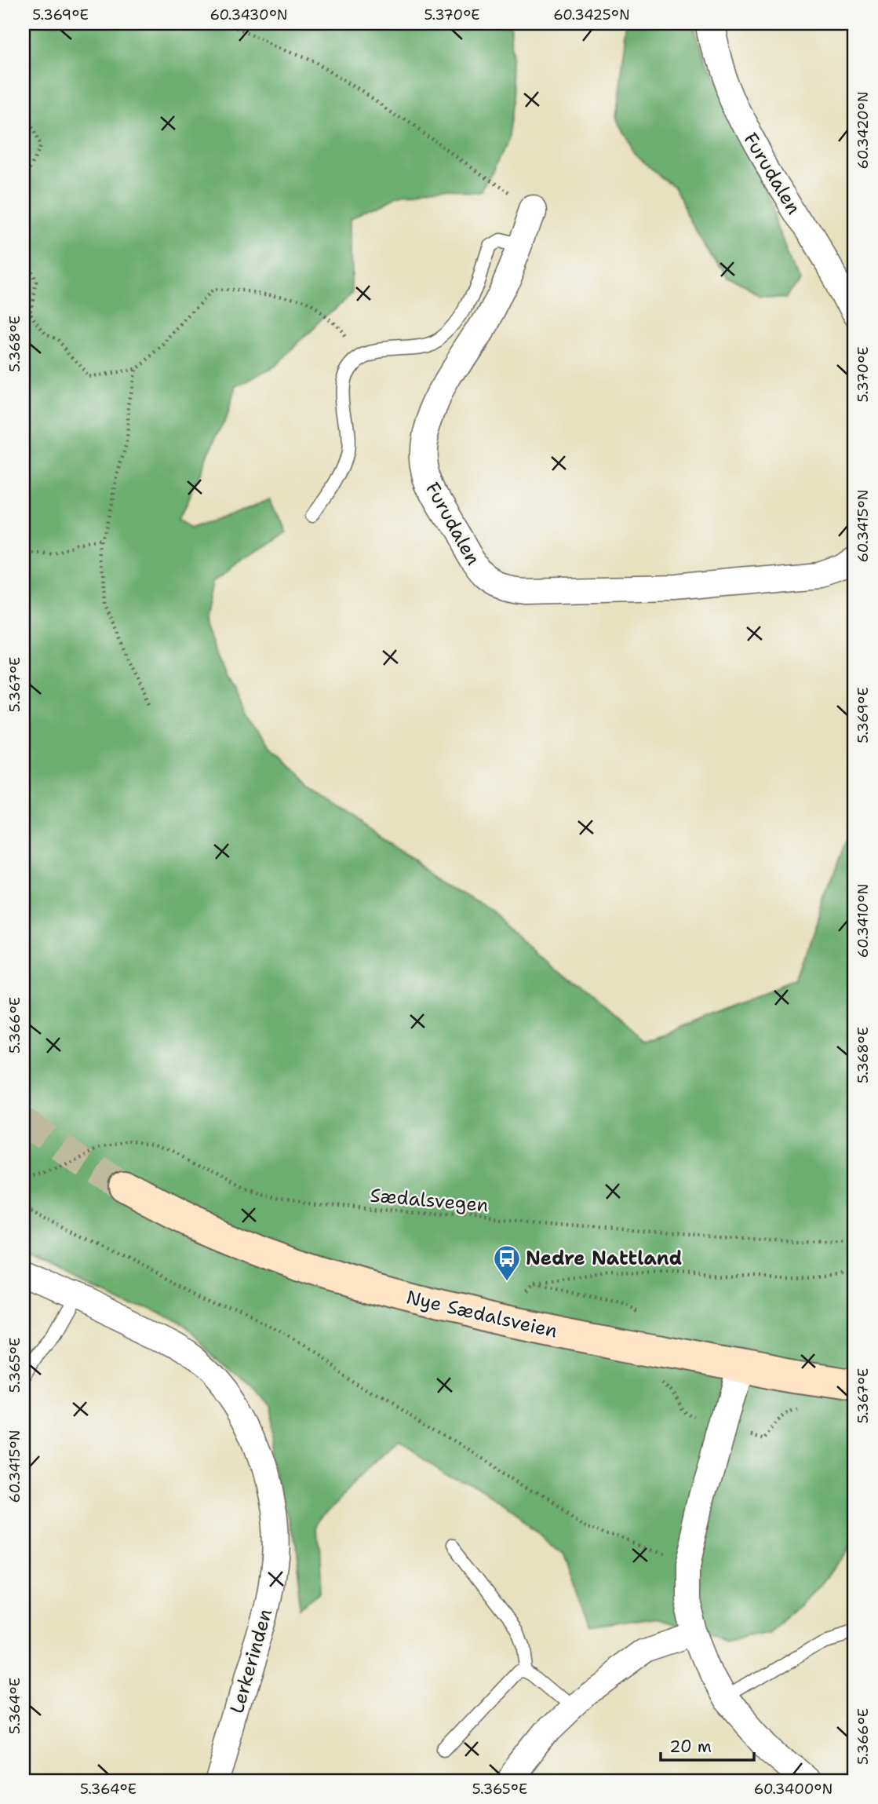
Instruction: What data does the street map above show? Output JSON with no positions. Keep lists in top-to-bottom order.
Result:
{
  "streets": {
    "main road": ["Nye Sædalsveien"],
    "street": ["Furudalen", "Lerkerinden"],
    "path": ["Sædalsvegen"]
  },
  "places": {
    "bus stop": ["Nedre Nattland"]
  },
  "scale_bar": "20 m",
  "coordinates": [
    "5.369°E",
    "60.3430°N",
    "5.370°E",
    "60.3425°N",
    "60.3420°N",
    "5.368°E",
    "60.3415°N",
    "5.367°E",
    "60.3410°N",
    "5.366°E",
    "5.365°E",
    "5.364°E",
    "60.3400°N"
  ]
}
